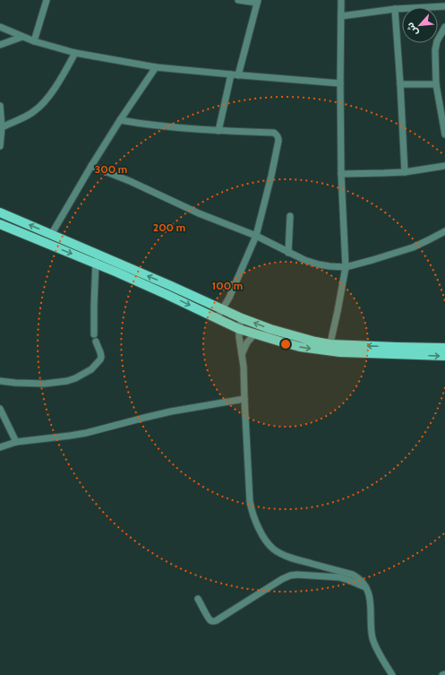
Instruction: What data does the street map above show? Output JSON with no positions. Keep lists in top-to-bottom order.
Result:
{
  "north": "bottom left",
  "rings": ["300 m", "200 m", "100 m"]
}
